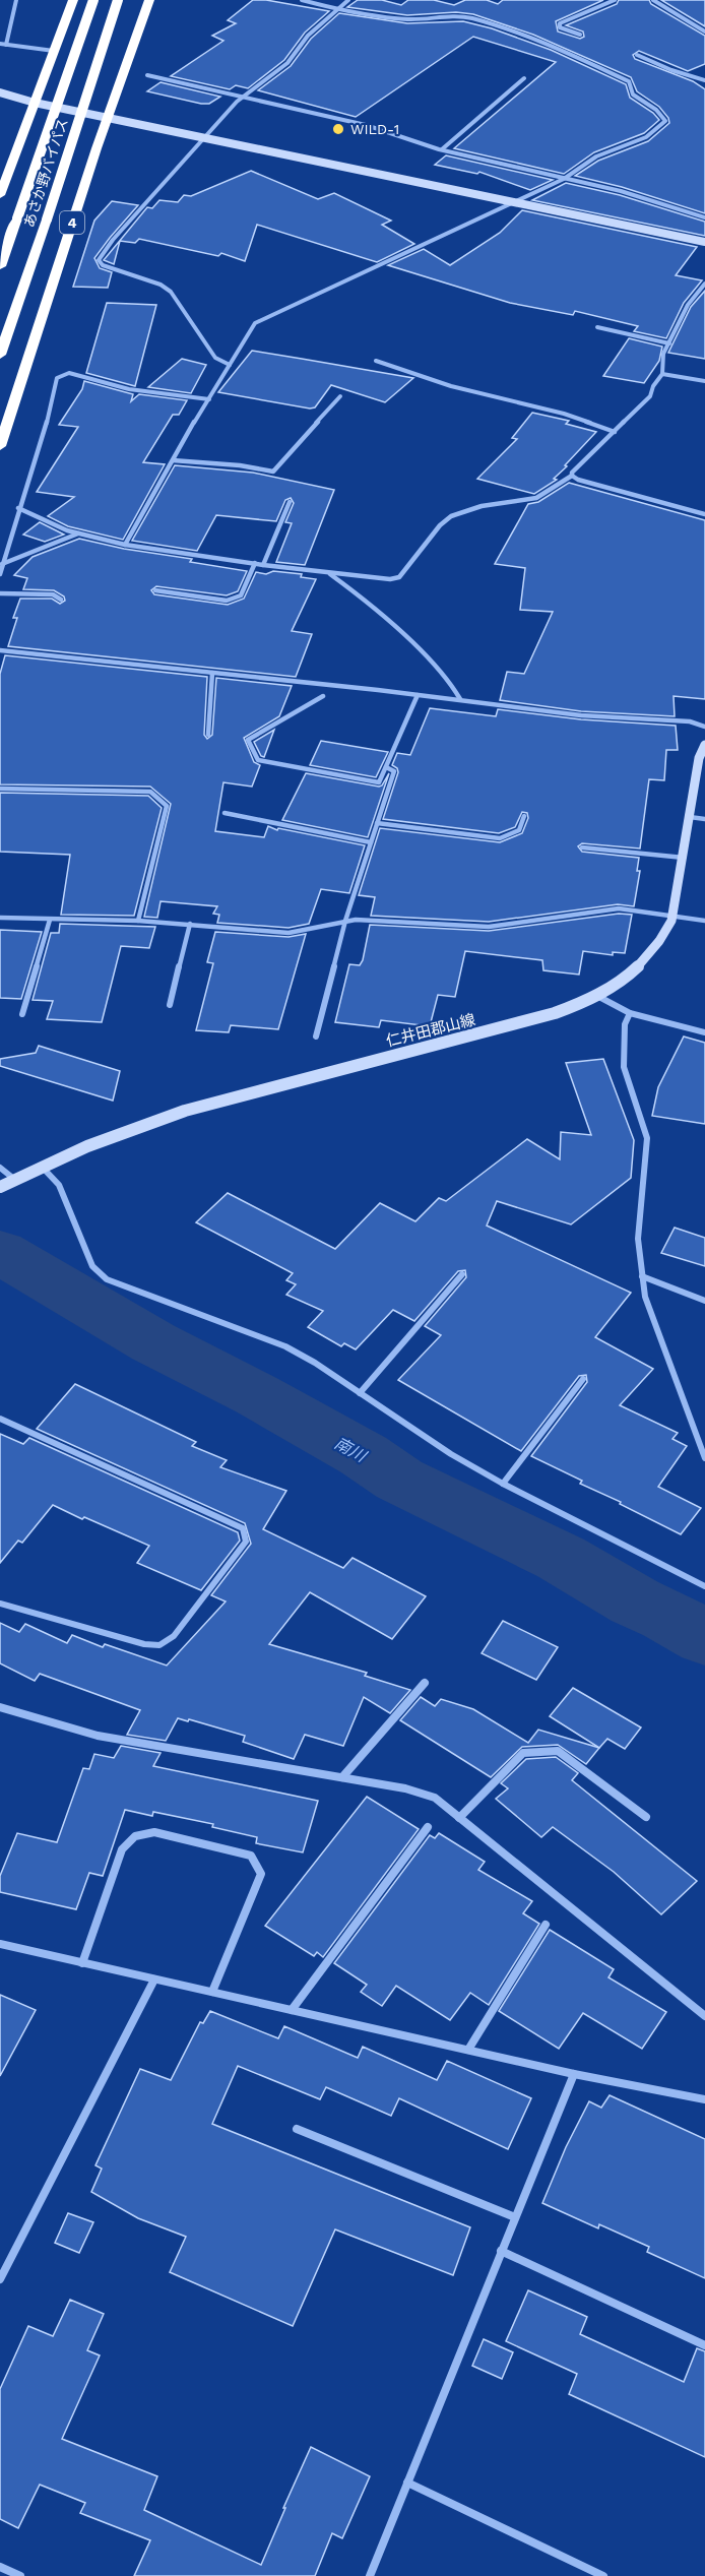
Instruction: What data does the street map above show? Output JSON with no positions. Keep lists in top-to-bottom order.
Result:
{
  "streets": {
    "highway": ["あさか野バイパス", "4"],
    "street": ["仁井田郡山線"]
  },
  "water": ["南川"],
  "places": ["WILD-1"]
}
